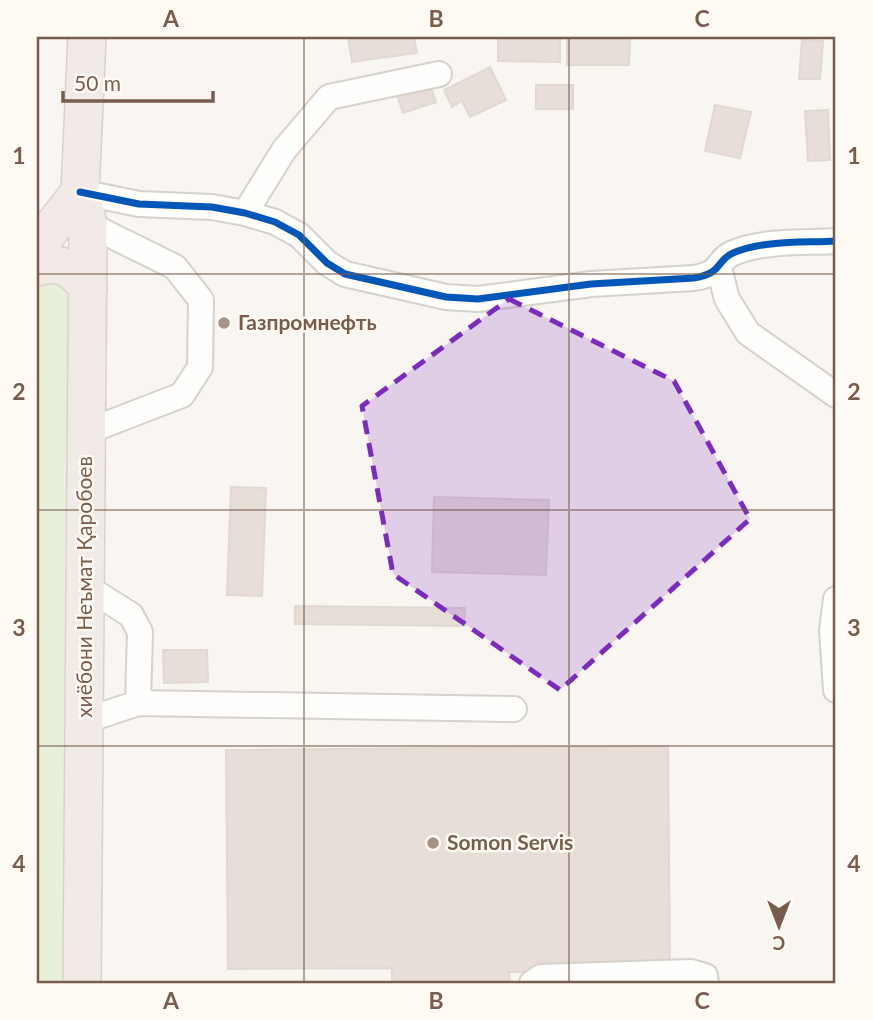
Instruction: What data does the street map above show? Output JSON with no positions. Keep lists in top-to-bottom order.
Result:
{
  "streets": {
    "highway": ["хиёбони Неъмат Қаробоев"]
  },
  "places": ["Газпромнефть", "Somon Servis"],
  "scale_bar": "50 m",
  "north": "bottom",
  "grid": {
    "columns": ["A", "B", "C"],
    "rows": [
      "1",
      "2",
      "3",
      "4"
    ]
  }
}
